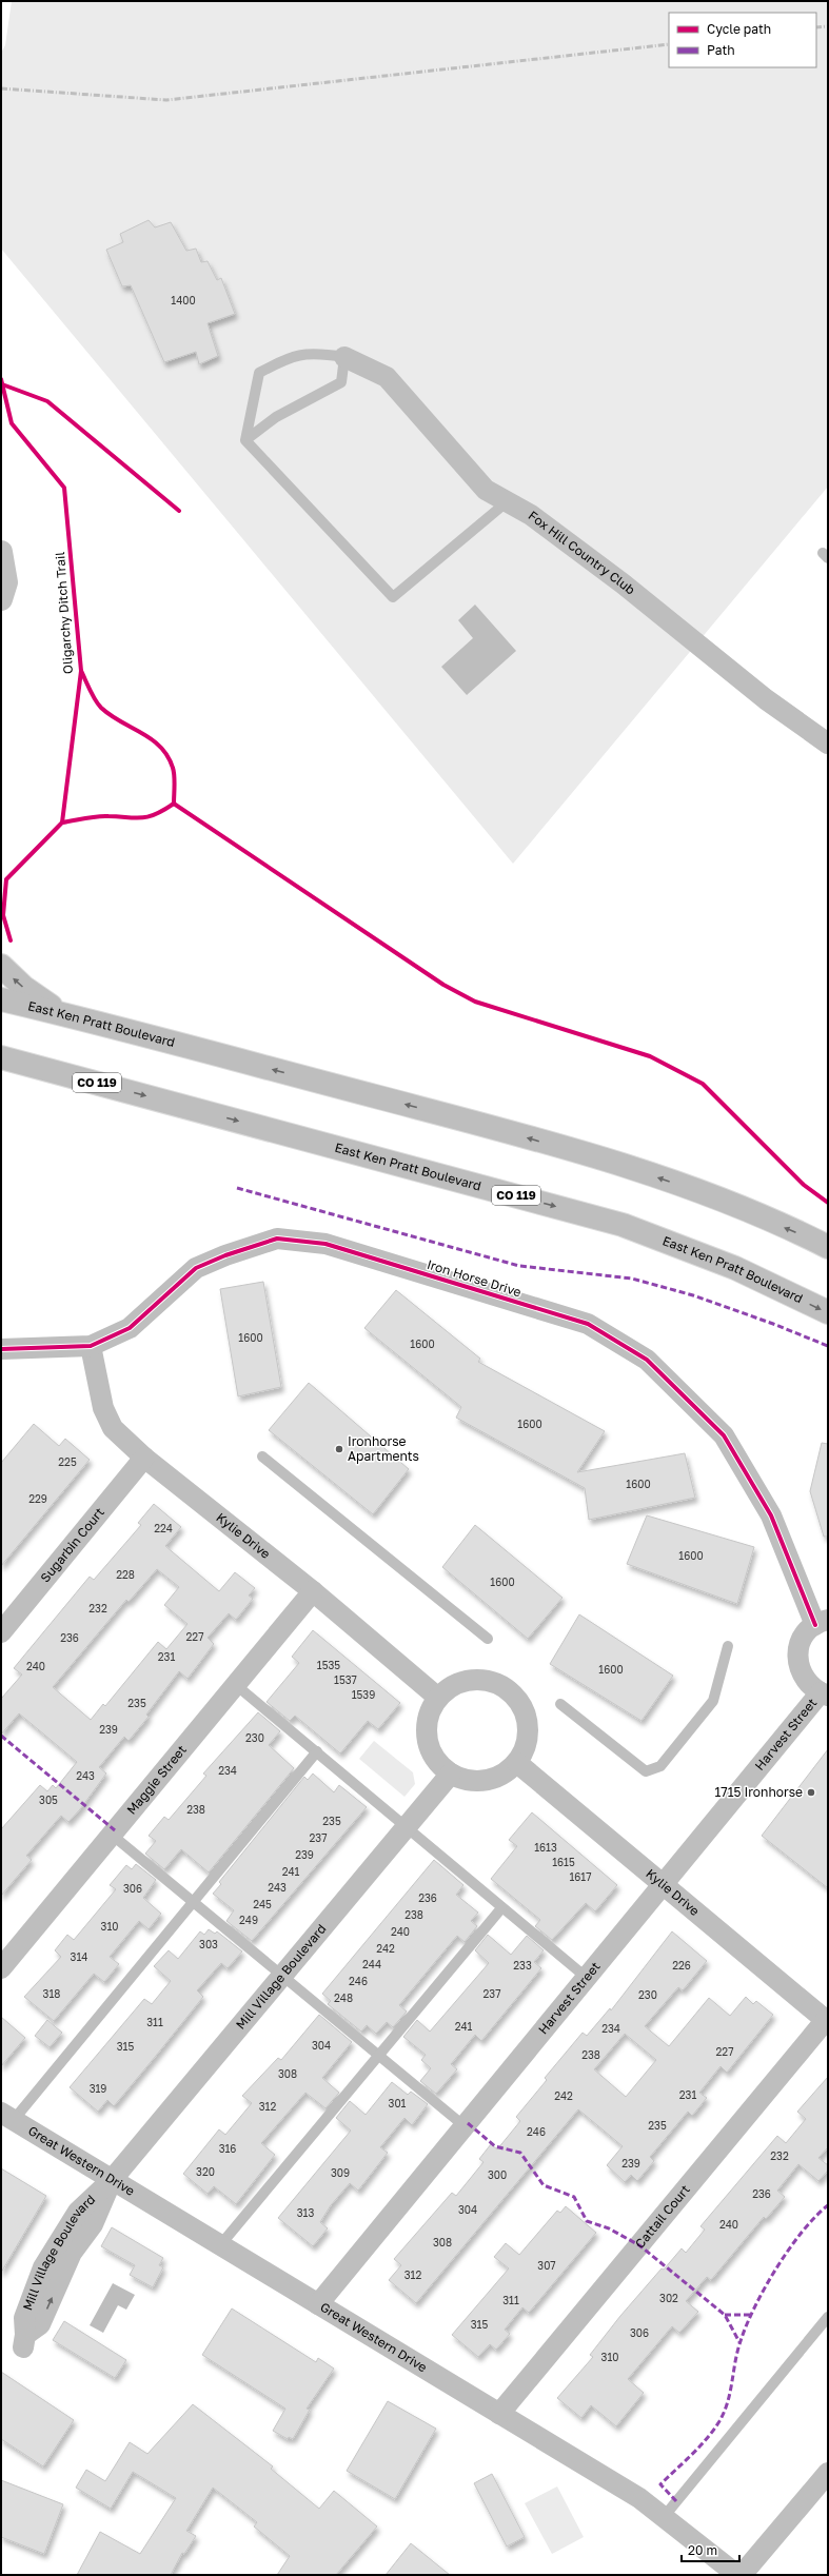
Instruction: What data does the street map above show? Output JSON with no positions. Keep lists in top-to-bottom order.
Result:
{
  "streets": {
    "highway": ["East Ken Pratt Boulevard", "CO 119"],
    "street": [
      "Fox Hill Country Club",
      "Iron Horse Drive",
      "Kylie Drive",
      "Sugarbin Court",
      "Harvest Street",
      "Maggie Street",
      "Mill Village Boulevard",
      "Great Western Drive",
      "Cattail Court"
    ],
    "cycle path": ["Oligarchy Ditch Trail"]
  },
  "crossings": [
    ["Iron Horse Drive", "Kylie Drive"],
    ["Kylie Drive", "Sugarbin Court"],
    ["Kylie Drive", "Harvest Street"],
    ["Kylie Drive", "Maggie Street"],
    ["Kylie Drive", "Mill Village Boulevard"],
    ["Kylie Drive", "Cattail Court"],
    ["Harvest Street", "Great Western Drive"],
    ["Mill Village Boulevard", "Great Western Drive"],
    ["Great Western Drive", "Cattail Court"]
  ],
  "places": ["Ironhorse Apartments", "1715 Ironhorse"],
  "house_numbers": [
    "1400",
    "1600",
    "1600",
    "1600",
    "225",
    "1600",
    "229",
    "224",
    "1600",
    "228",
    "1600",
    "232",
    "227",
    "236",
    "231",
    "1535",
    "240",
    "1600",
    "1537",
    "1539",
    "235",
    "239",
    "230",
    "234",
    "243",
    "305",
    "238",
    "235",
    "237",
    "1613",
    "239",
    "1615",
    "241",
    "1617",
    "243",
    "306",
    "236",
    "245",
    "238",
    "249",
    "310",
    "240",
    "303",
    "242",
    "314",
    "244",
    "233",
    "226",
    "246",
    "318",
    "237",
    "230",
    "248",
    "311",
    "241",
    "234",
    "304",
    "315",
    "227",
    "238",
    "308",
    "319",
    "231",
    "242",
    "301",
    "312",
    "235",
    "246",
    "316",
    "232",
    "239",
    "320",
    "309",
    "300",
    "236",
    "304",
    "313",
    "240",
    "308",
    "307",
    "312",
    "302",
    "311",
    "315",
    "306",
    "310"
  ],
  "legend": ["Cycle path", "Path"],
  "scale_bar": "20 m"
}
